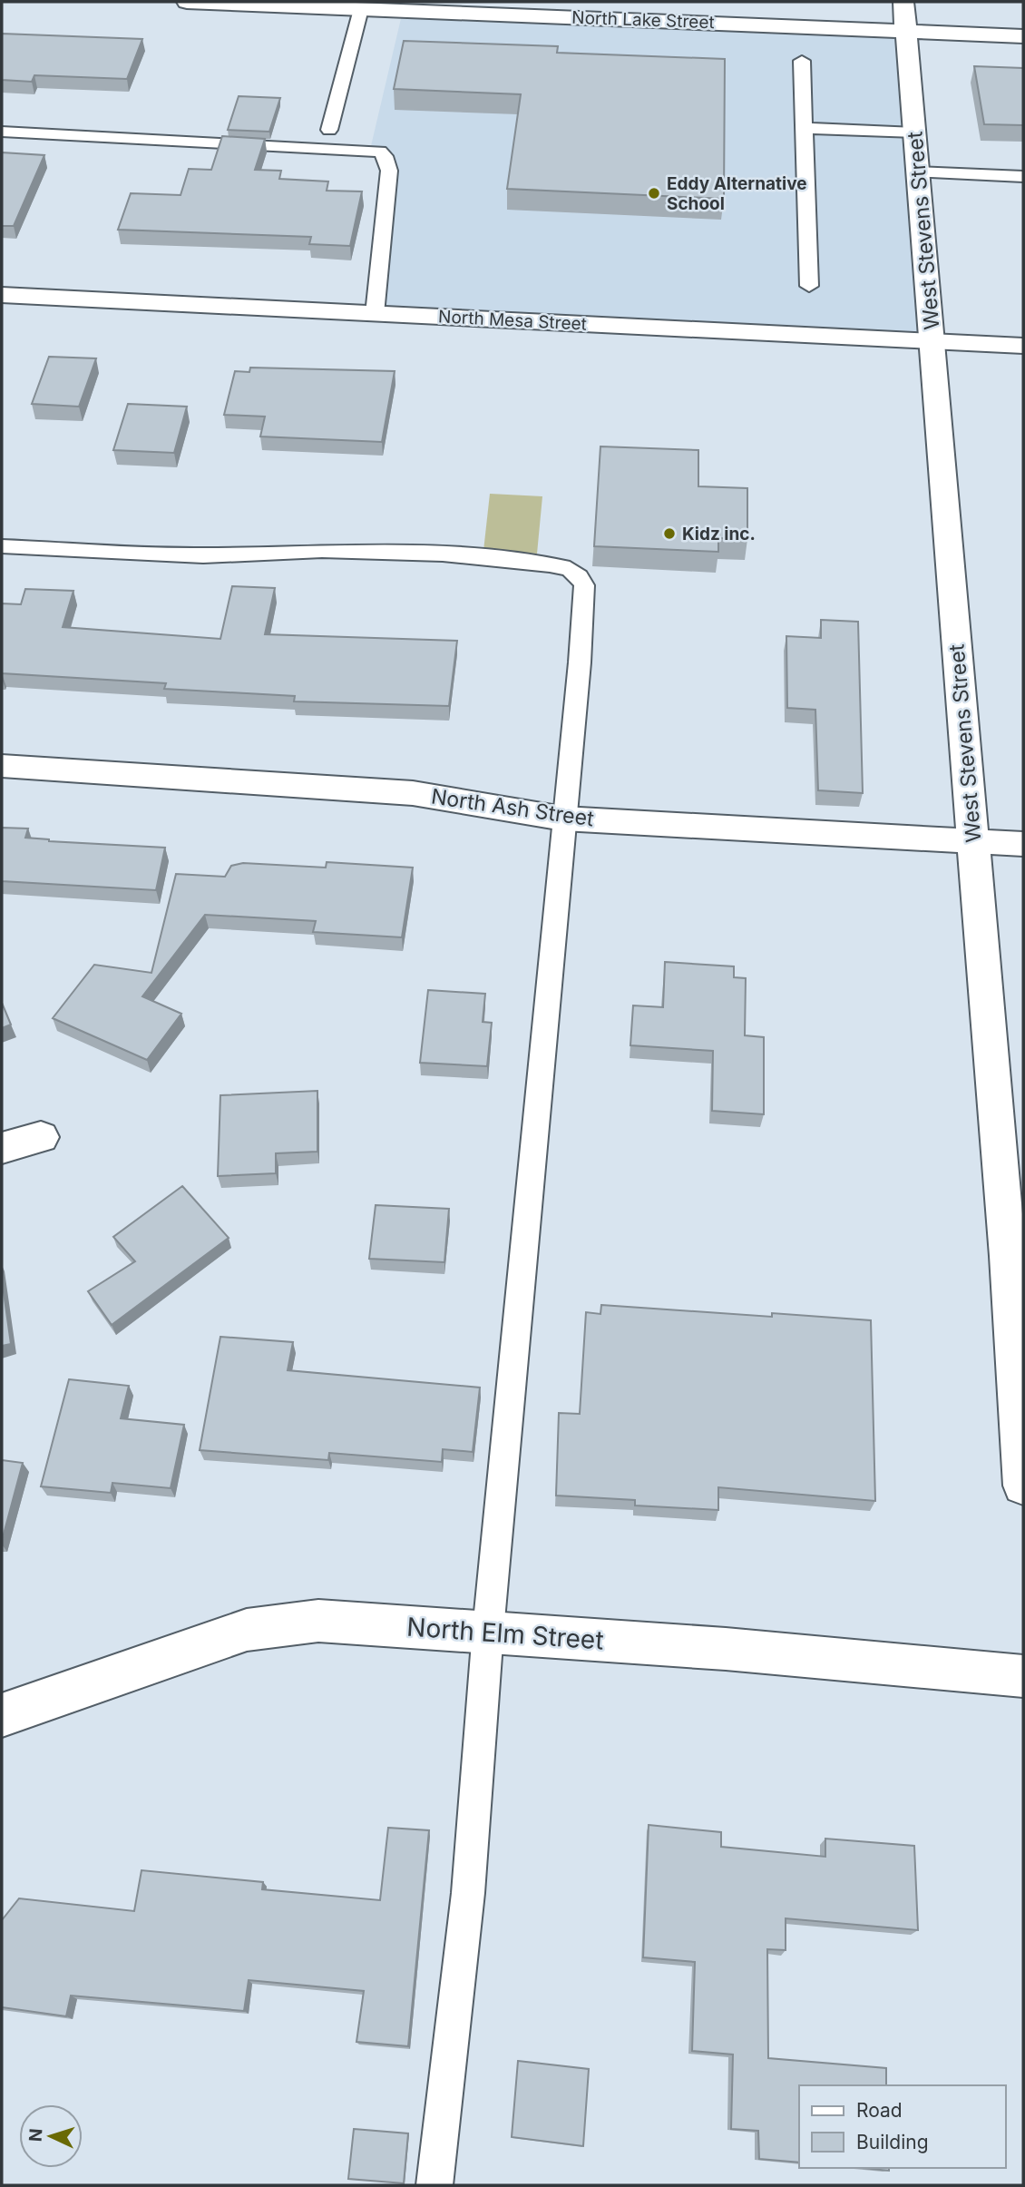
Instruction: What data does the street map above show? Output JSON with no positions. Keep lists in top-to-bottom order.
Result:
{
  "streets": {
    "street": [
      "North Lake Street",
      "West Stevens Street",
      "North Mesa Street",
      "North Ash Street",
      "North Elm Street"
    ]
  },
  "crossings": [
    ["North Lake Street", "West Stevens Street"],
    ["West Stevens Street", "North Mesa Street"],
    ["West Stevens Street", "North Ash Street"]
  ],
  "places": ["Eddy Alternative School", "Kidz inc."],
  "legend": ["Road", "Building"],
  "north": "left"
}
